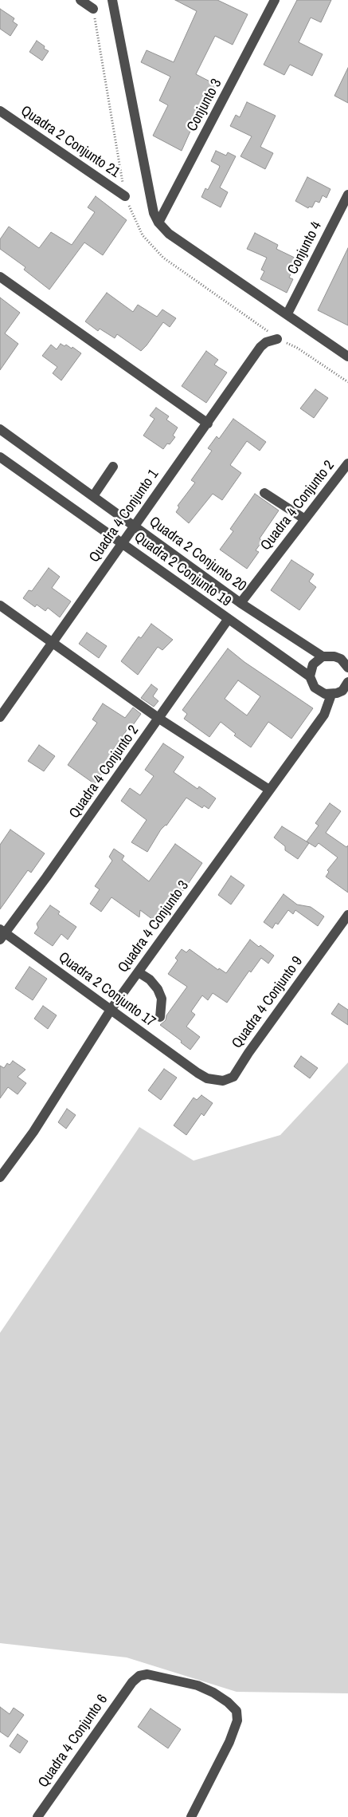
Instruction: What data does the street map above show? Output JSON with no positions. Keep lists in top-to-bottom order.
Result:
{
  "streets": {
    "street": [
      "Conjunto 3",
      "Quadra 2 Conjunto 21",
      "Conjunto 4",
      "Quadra 4 Conjunto 2",
      "Quadra 4 Conjunto 1",
      "Quadra 2 Conjunto 20",
      "Quadra 2 Conjunto 19",
      "Quadra 4 Conjunto 3",
      "Quadra 2 Conjunto 17",
      "Quadra 4 Conjunto 9",
      "Quadra 4 Conjunto 6"
    ]
  },
  "crossings": [
    ["Quadra 4 Conjunto 2", "Quadra 2 Conjunto 20"],
    ["Quadra 4 Conjunto 2", "Quadra 2 Conjunto 19"],
    ["Quadra 4 Conjunto 2", "Quadra 2 Conjunto 17"],
    ["Quadra 4 Conjunto 1", "Quadra 2 Conjunto 20"],
    ["Quadra 4 Conjunto 1", "Quadra 2 Conjunto 19"],
    ["Quadra 2 Conjunto 19", "Quadra 4 Conjunto 3"],
    ["Quadra 4 Conjunto 3", "Quadra 2 Conjunto 17"],
    ["Quadra 2 Conjunto 17", "Quadra 4 Conjunto 9"]
  ]
}
